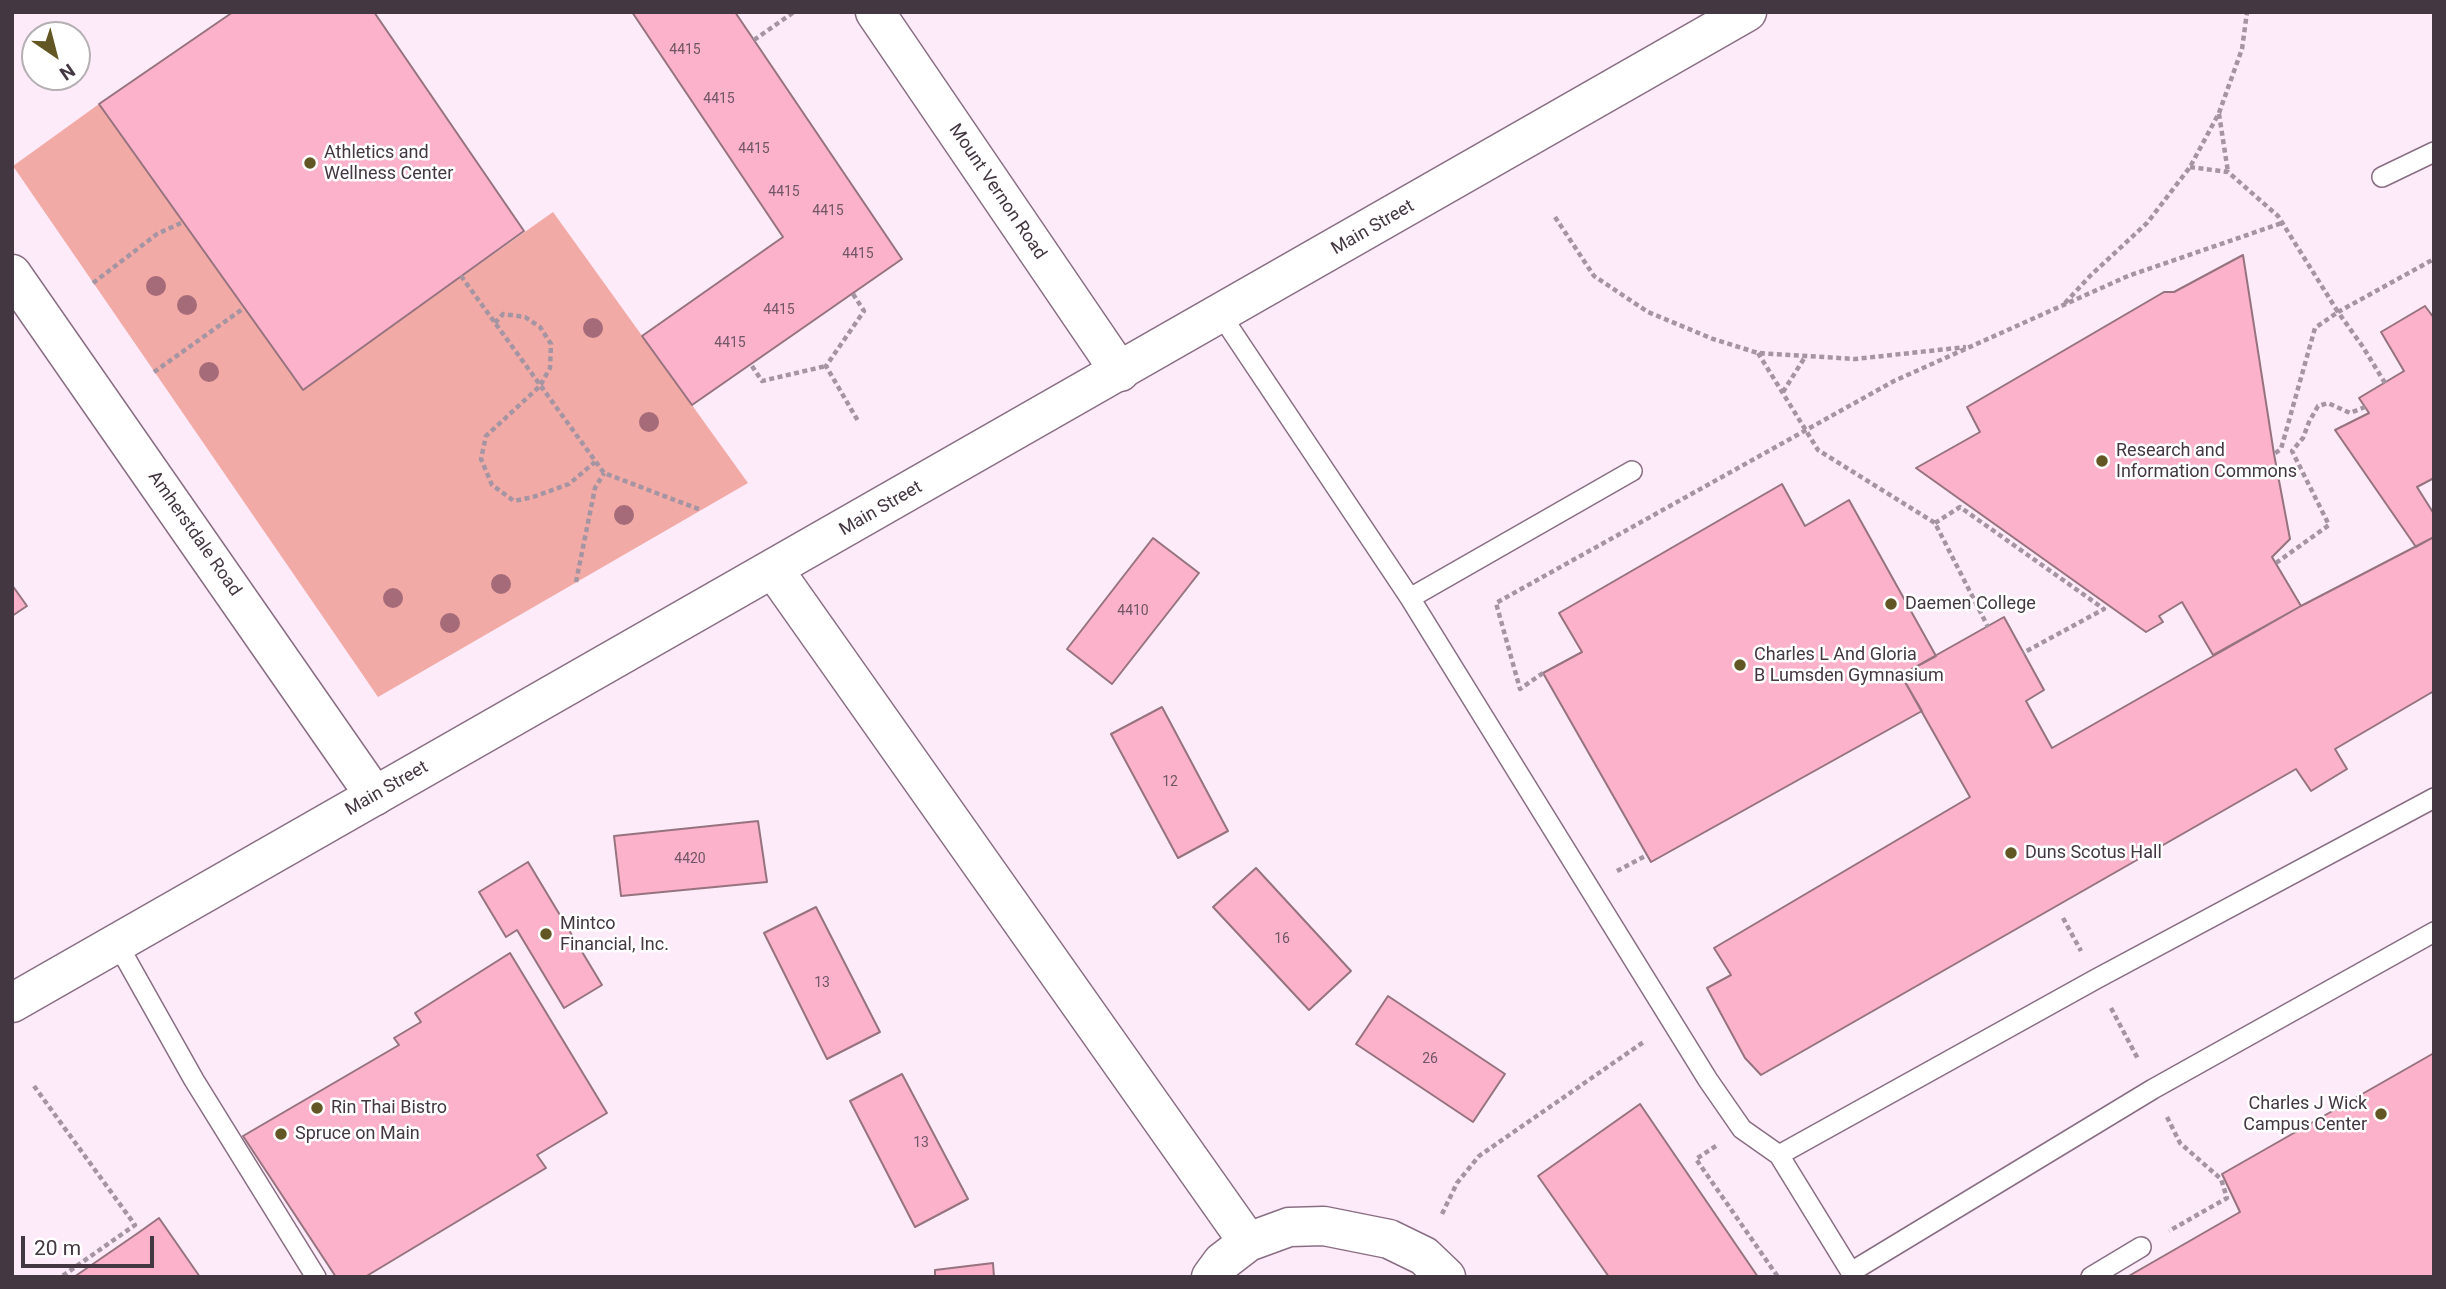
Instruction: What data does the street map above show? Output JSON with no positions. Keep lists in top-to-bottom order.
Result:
{
  "streets": {
    "street": ["Mount Vernon Road", "Main Street", "Amherstdale Road"]
  },
  "crossings": [
    ["Mount Vernon Road", "Main Street"],
    ["Main Street", "Amherstdale Road"]
  ],
  "places": [
    "Athletics and Wellness Center",
    "Research and Information Commons",
    "Daemen College",
    "Charles L And Gloria B Lumsden Gymnasium",
    "Duns Scotus Hall",
    "Mintco Financial, Inc.",
    "Rin Thai Bistro",
    "Charles J Wick Campus Center",
    "Spruce on Main"
  ],
  "house_numbers": [
    "4415",
    "4415",
    "4415",
    "4415",
    "4415",
    "4415",
    "4415",
    "4415",
    "4410",
    "12",
    "4420",
    "16",
    "13",
    "26",
    "13"
  ],
  "scale_bar": "20 m",
  "north": "bottom right"
}
